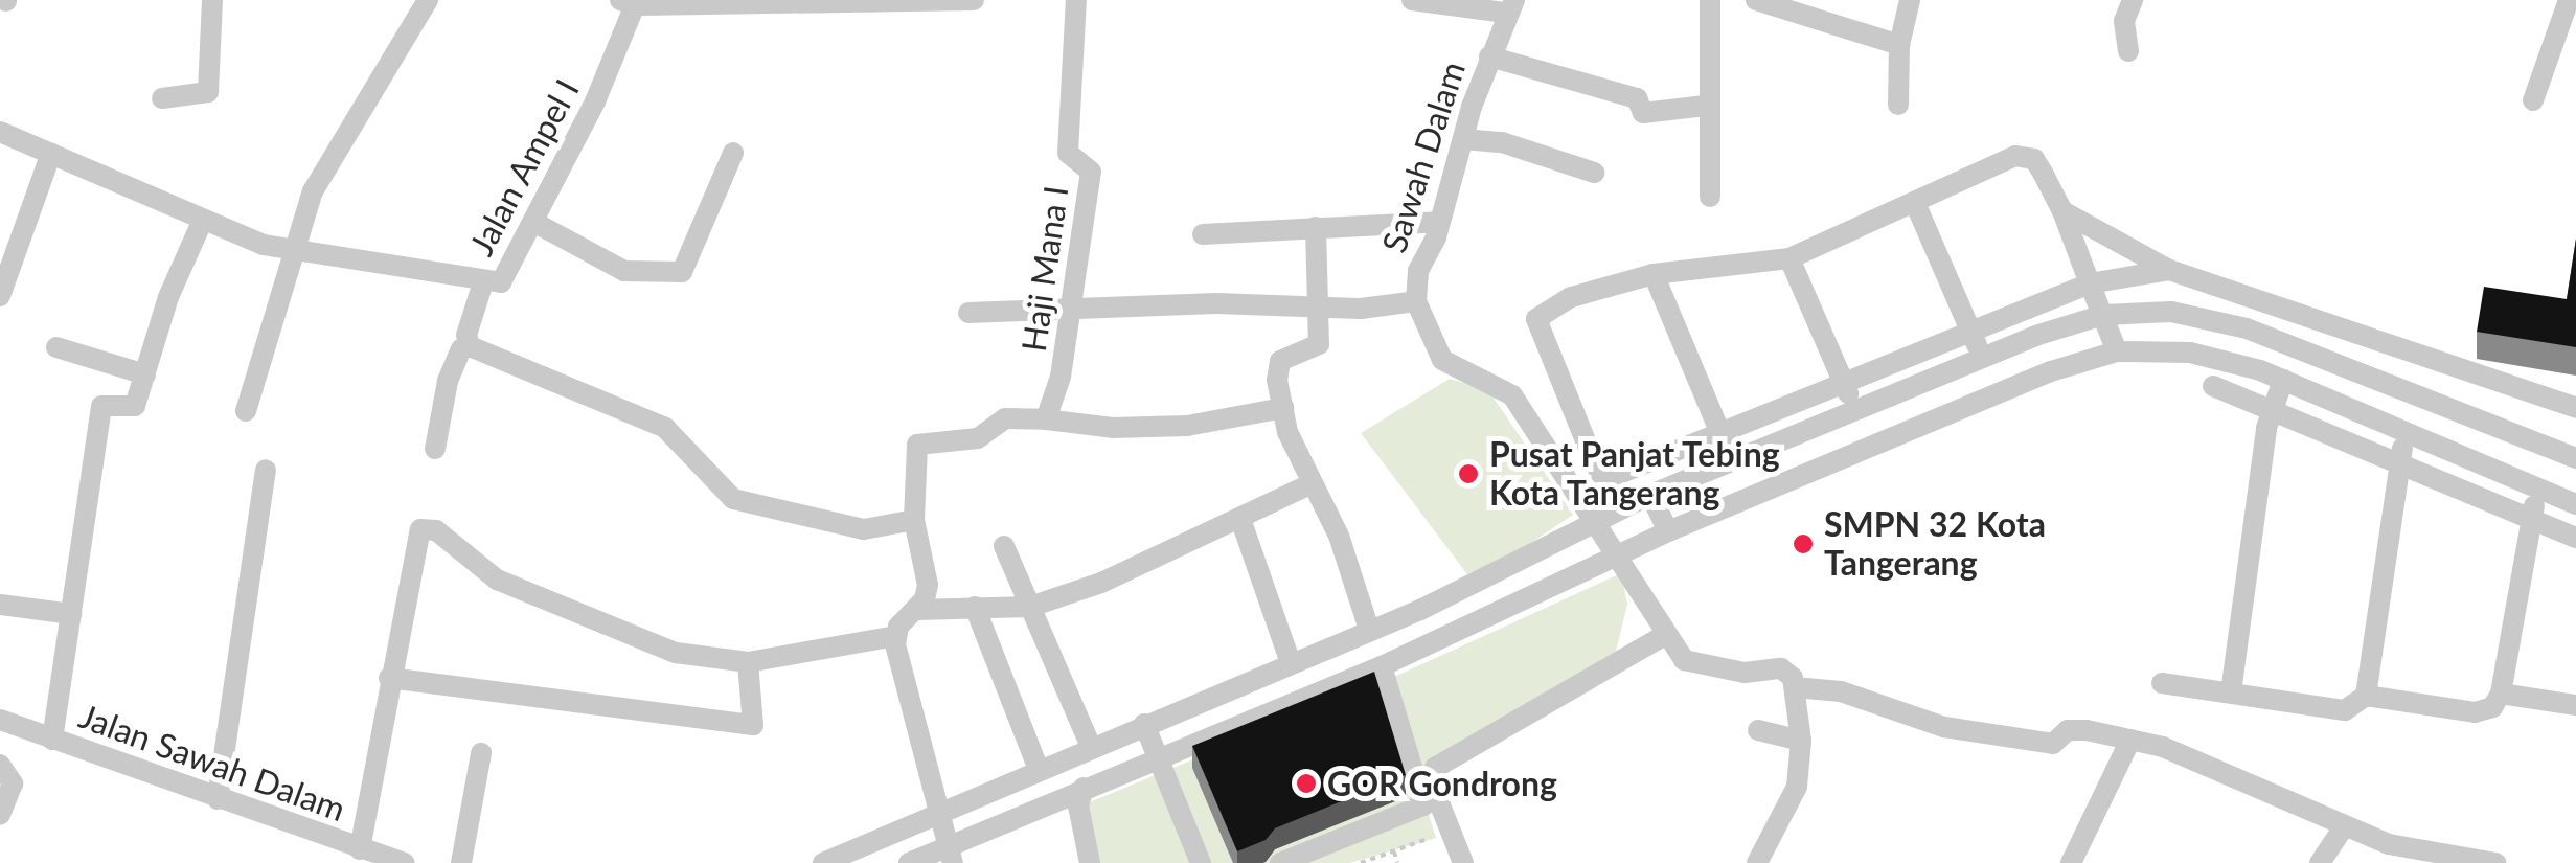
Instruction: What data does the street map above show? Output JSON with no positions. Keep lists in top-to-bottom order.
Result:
{
  "streets": {
    "street": [
      "Sawah Dalam",
      "Jalan Ampel I",
      "Haji Mana I",
      "Jalan Sawah Dalam"
    ]
  },
  "places": ["Pusat Panjat Tebing Kota Tangerang", "SMPN 32 Kota Tangerang", "GOR Gondrong"]
}
